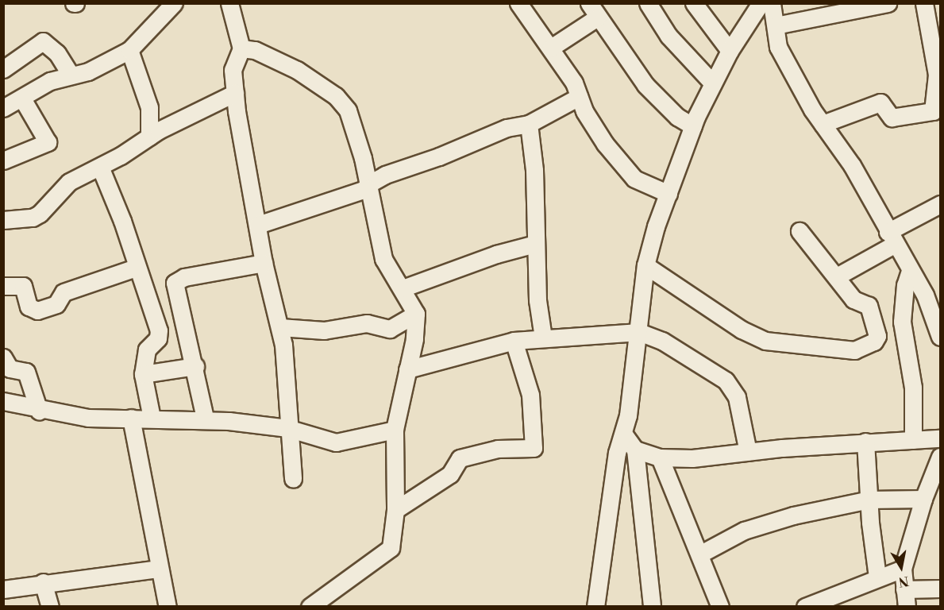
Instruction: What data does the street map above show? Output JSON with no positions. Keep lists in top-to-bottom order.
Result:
{
  "north": "bottom"
}
